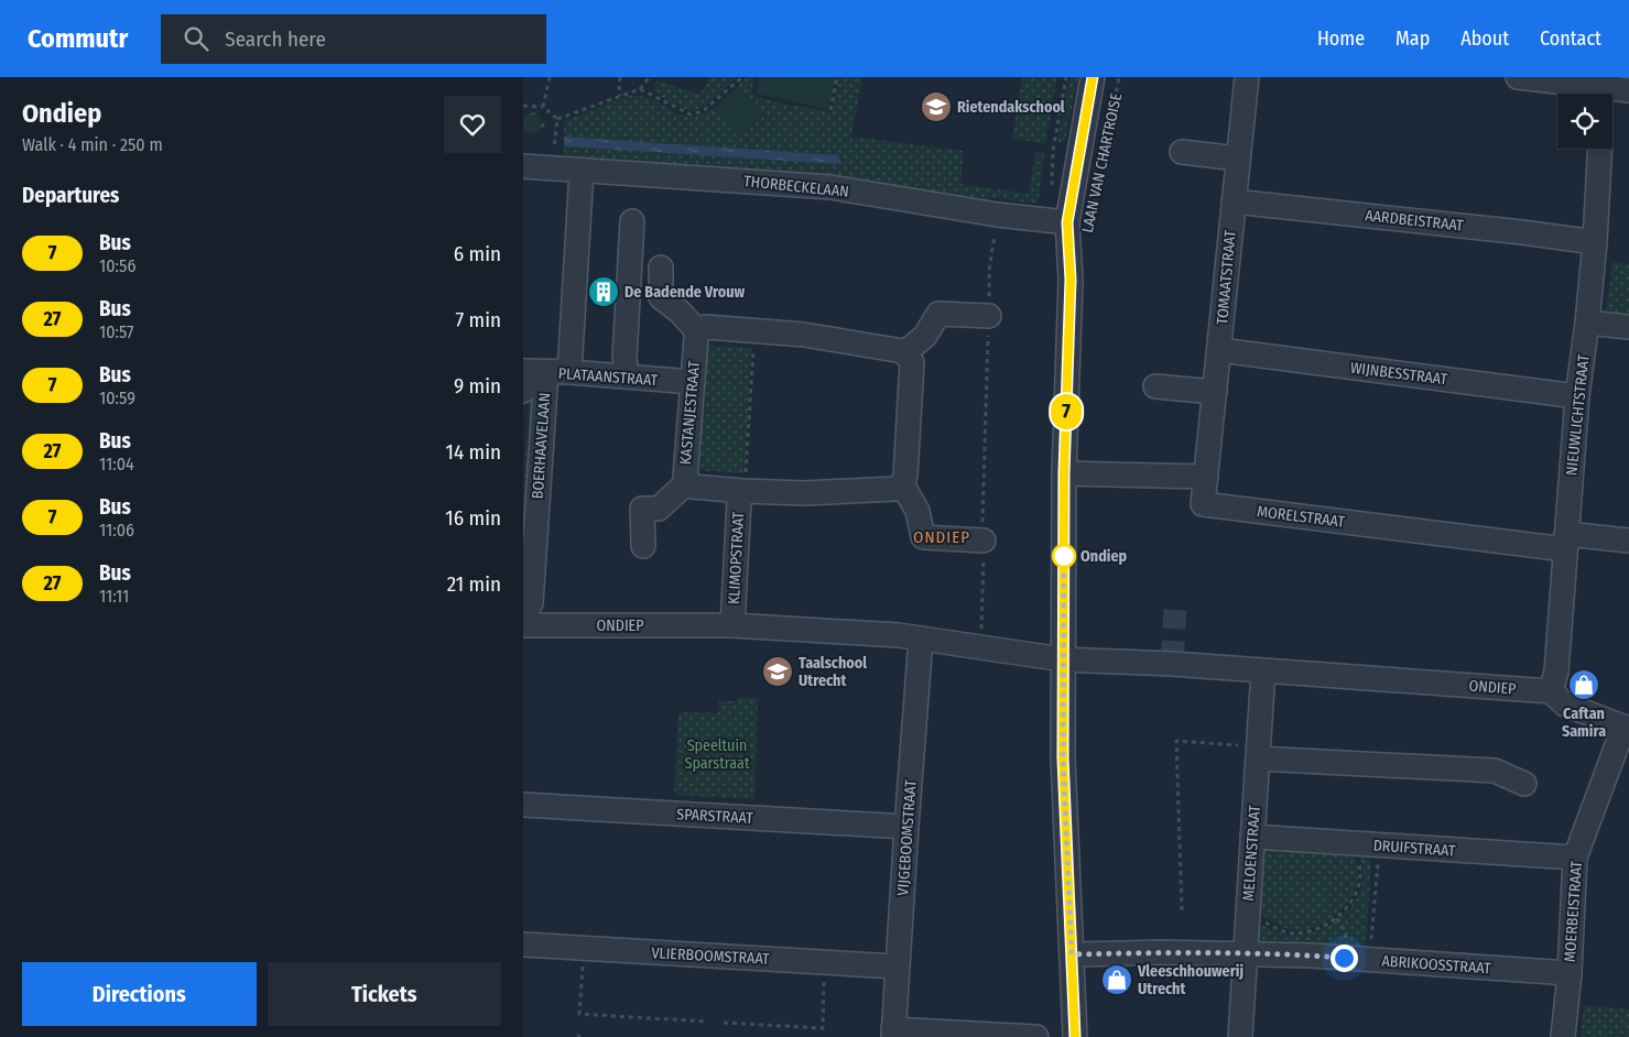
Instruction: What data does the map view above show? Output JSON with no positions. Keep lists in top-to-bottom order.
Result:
{
  "streets": {
    "street": [
      "LAAN VAN CHARTROISE",
      "THORBECKELAAN",
      "AARDBEISTRAAT",
      "TOMAATSTRAAT",
      "WIJNBESSTRAAT",
      "PLATAANSTRAAT",
      "KASTANJESTRAAT",
      "NIEUWLICHTSTRAAT",
      "BOERHAAVELAAN",
      "MORELSTRAAT",
      "KLIMOPSTRAAT",
      "ONDIEP",
      "SPARSTRAAT",
      "VIJGEBOOMSTRAAT",
      "DRUIFSTRAAT",
      "MELOENSTRAAT",
      "MOERBEISTRAAT",
      "VLIERBOOMSTRAAT",
      "ABRIKOOSSTRAAT"
    ]
  },
  "crossings": [
    ["LAAN VAN CHARTROISE", "THORBECKELAAN"],
    ["LAAN VAN CHARTROISE", "ONDIEP"],
    ["LAAN VAN CHARTROISE", "ABRIKOOSSTRAAT"],
    ["AARDBEISTRAAT", "TOMAATSTRAAT"],
    ["AARDBEISTRAAT", "NIEUWLICHTSTRAAT"],
    ["TOMAATSTRAAT", "WIJNBESSTRAAT"],
    ["TOMAATSTRAAT", "MORELSTRAAT"],
    ["WIJNBESSTRAAT", "NIEUWLICHTSTRAAT"],
    ["PLATAANSTRAAT", "KASTANJESTRAAT"],
    ["PLATAANSTRAAT", "BOERHAAVELAAN"],
    ["KASTANJESTRAAT", "KLIMOPSTRAAT"],
    ["NIEUWLICHTSTRAAT", "MORELSTRAAT"],
    ["NIEUWLICHTSTRAAT", "ONDIEP"],
    ["KLIMOPSTRAAT", "ONDIEP"],
    ["ONDIEP", "VIJGEBOOMSTRAAT"],
    ["ONDIEP", "MELOENSTRAAT"],
    ["SPARSTRAAT", "VIJGEBOOMSTRAAT"],
    ["VIJGEBOOMSTRAAT", "VLIERBOOMSTRAAT"],
    ["DRUIFSTRAAT", "MELOENSTRAAT"],
    ["DRUIFSTRAAT", "MOERBEISTRAAT"],
    ["MELOENSTRAAT", "ABRIKOOSSTRAAT"],
    ["MOERBEISTRAAT", "ABRIKOOSSTRAAT"]
  ],
  "districts": ["ONDIEP"],
  "parks": ["Speeltuin Sparstraat"],
  "places": {
    "school or university": ["Rietendakschool", "Taalschool Utrecht"],
    "building": ["De Badende Vrouw"],
    "other": ["Ondiep"],
    "shop": ["Caftan Samira", "Vleeschhouwerij Utrecht"]
  },
  "lines": ["bus line 7"],
  "page": {
    "header": "Commutr",
    "search": "Search here",
    "nav": [
      "Home",
      "Map",
      "About",
      "Contact"
    ],
    "heading": [
      ["Ondiep", "Walk · 4 min · 250 m"],
      "Departures"
    ],
    "on_map": "7",
    "list": [
      {
        "mark": "7",
        "name": "Bus",
        "note": "10:56",
        "value": "6 min"
      },
      {
        "mark": "27",
        "name": "Bus",
        "note": "10:57",
        "value": "7 min"
      },
      {
        "mark": "7",
        "name": "Bus",
        "note": "10:59",
        "value": "9 min"
      },
      {
        "mark": "27",
        "name": "Bus",
        "note": "11:04",
        "value": "14 min"
      },
      {
        "mark": "7",
        "name": "Bus",
        "note": "11:06",
        "value": "16 min"
      },
      {
        "mark": "27",
        "name": "Bus",
        "note": "11:11",
        "value": "21 min"
      }
    ],
    "buttons": ["Directions", "Tickets"]
  }
}
